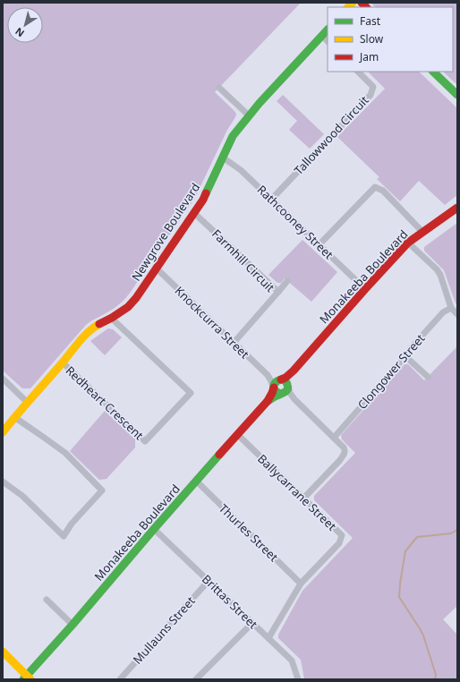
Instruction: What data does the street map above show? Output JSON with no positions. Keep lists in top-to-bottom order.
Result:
{
  "streets": {
    "street": [
      "Tallowwood Circuit",
      "Rathcooney Street",
      "Newgrove Boulevard",
      "Farmhill Circuit",
      "Monakeeba Boulevard",
      "Knockcurra Street",
      "Clongower Street",
      "Redheart Crescent",
      "Ballycarrane Street",
      "Thurles Street",
      "Brittas Street",
      "Mullauns Street"
    ]
  },
  "crossings": [
    ["Tallowwood Circuit", "Rathcooney Street"],
    ["Rathcooney Street", "Newgrove Boulevard"],
    ["Rathcooney Street", "Monakeeba Boulevard"],
    ["Newgrove Boulevard", "Farmhill Circuit"],
    ["Newgrove Boulevard", "Knockcurra Street"],
    ["Newgrove Boulevard", "Redheart Crescent"],
    ["Farmhill Circuit", "Knockcurra Street"],
    ["Monakeeba Boulevard", "Knockcurra Street"],
    ["Monakeeba Boulevard", "Ballycarrane Street"],
    ["Monakeeba Boulevard", "Thurles Street"],
    ["Monakeeba Boulevard", "Brittas Street"],
    ["Ballycarrane Street", "Thurles Street"],
    ["Ballycarrane Street", "Brittas Street"],
    ["Brittas Street", "Mullauns Street"]
  ],
  "legend": ["Fast", "Slow", "Jam"],
  "north": "bottom left"
}
